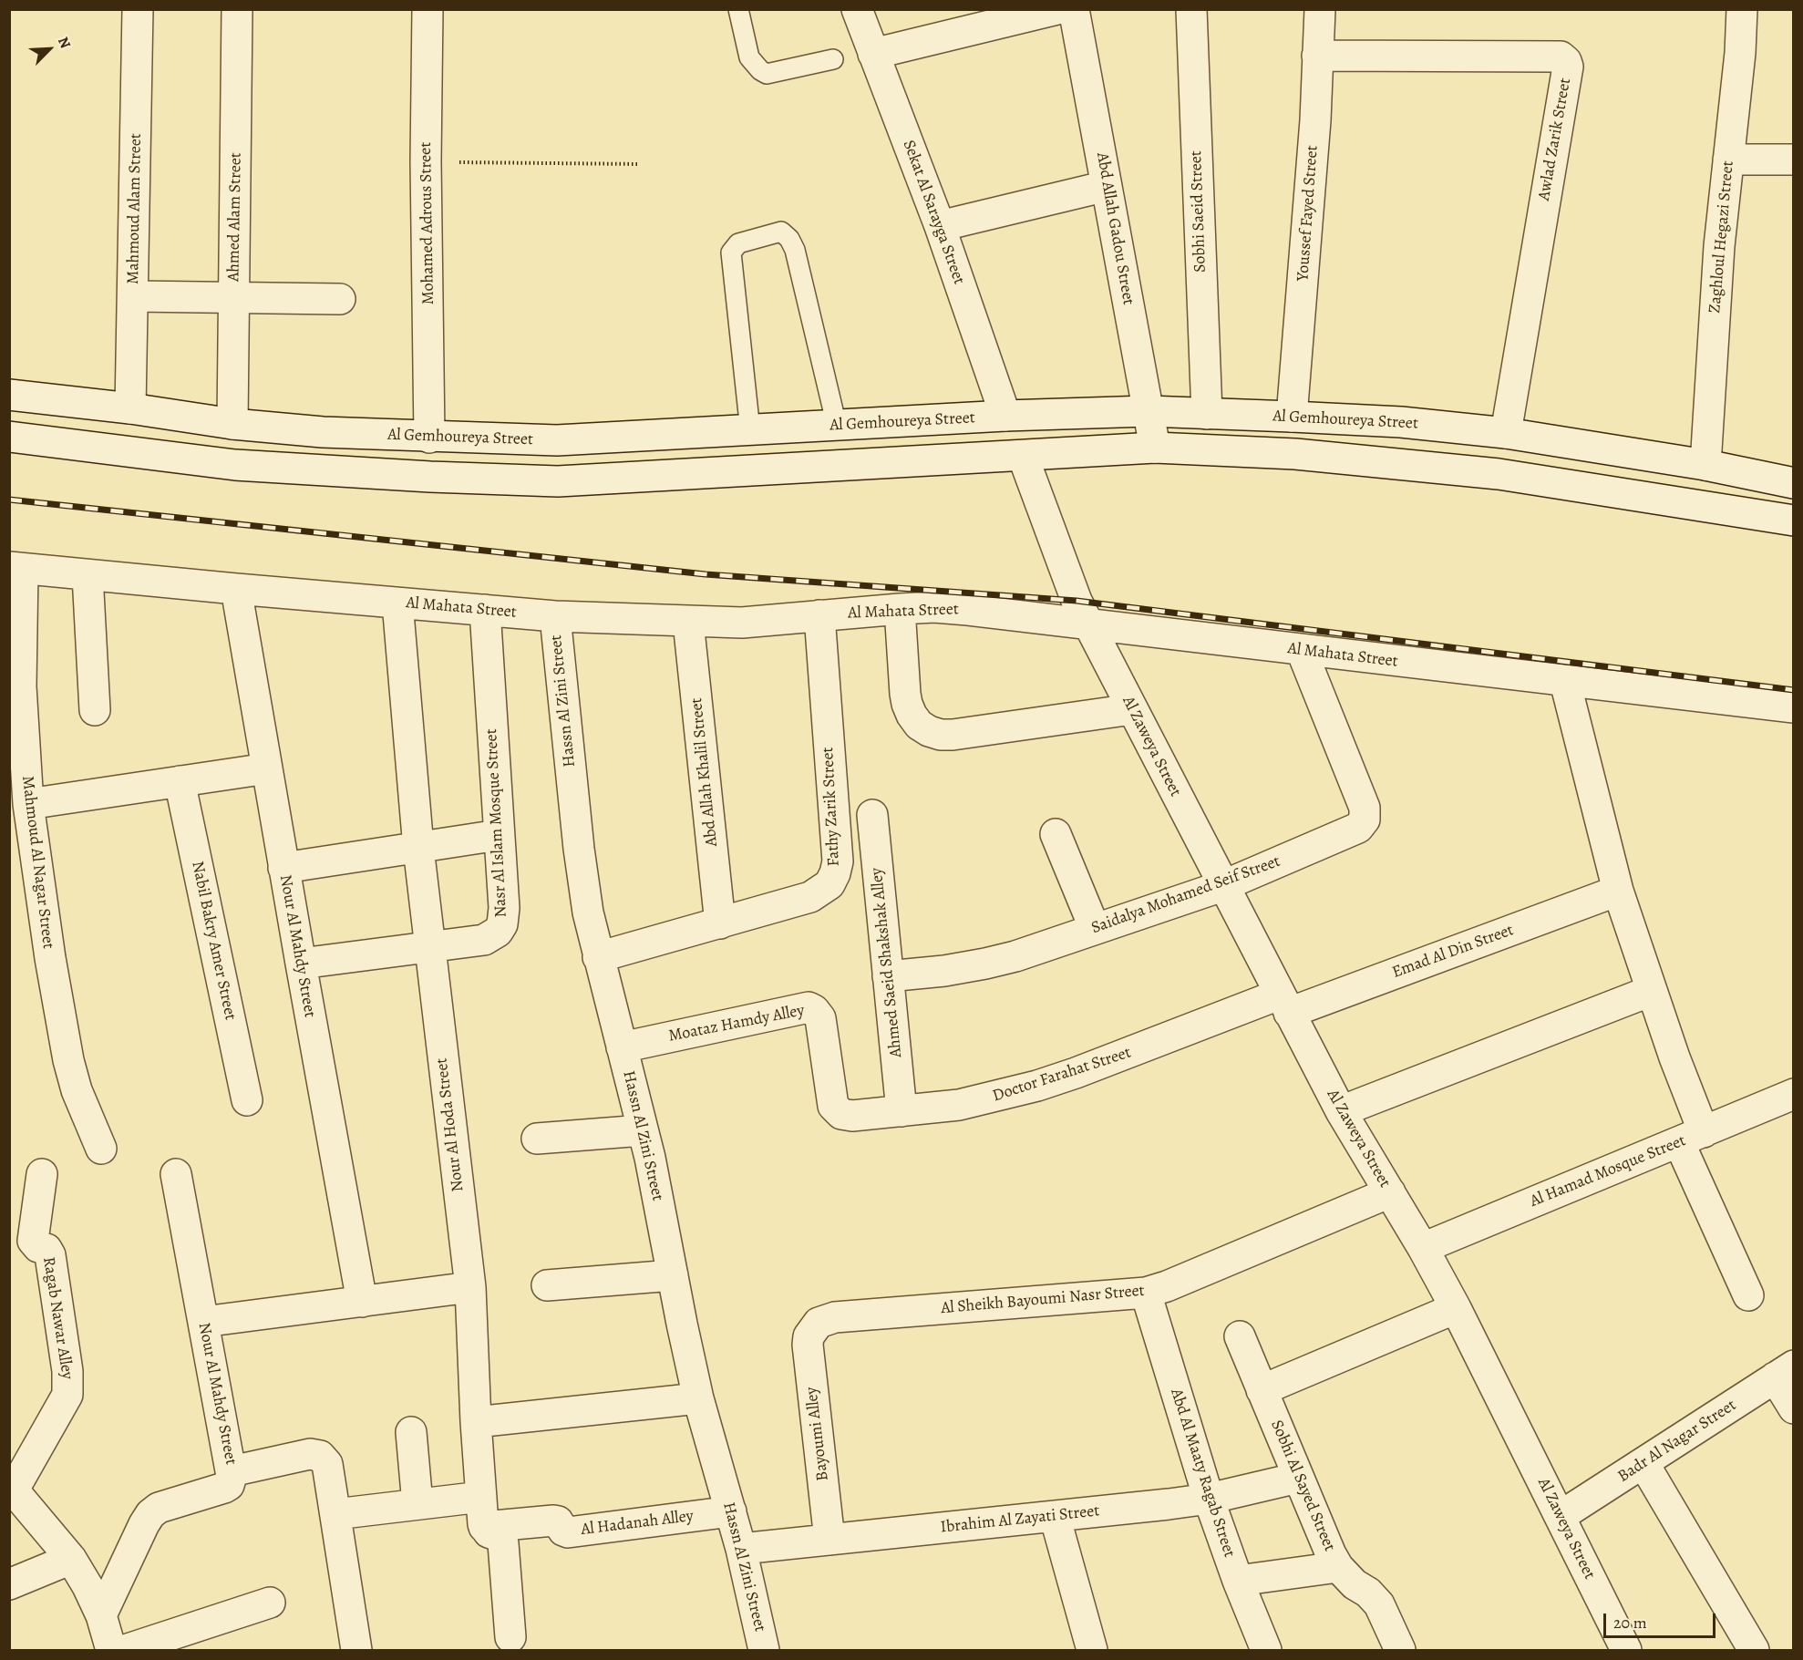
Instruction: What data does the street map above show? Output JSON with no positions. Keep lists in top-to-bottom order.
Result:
{
  "streets": {
    "street": [
      "Awlad Zarik Street",
      "Mahmoud Alam Street",
      "Sobhi Saeid Street",
      "Sekat Al Sarayga Street",
      "Youssef Fayed Street",
      "Ahmed Alam Street",
      "Mohamed Adrous Street",
      "Abd Allah Gadou Street",
      "Zaghloul Hegazi Street",
      "Al Gemhoureya Street",
      "Al Mahata Street",
      "Hassn Al Zini Street",
      "Al Zaweya Street",
      "Abd Allah Khalil Street",
      "Fathy Zarik Street",
      "Nasr Al Islam Mosque Street",
      "Mahmoud Al Nagar Street",
      "Saidalya Mohamed Seif Street",
      "Nabil Bakry Amer Street",
      "Nour Al Mahdy Street",
      "Emad Al Din Street",
      "Ahmed Saeid Shakshak Alley",
      "Moataz Hamdy Alley",
      "Doctor Farahat Street",
      "Nour Al Hoda Street",
      "Al Hamad Mosque Street",
      "Al Sheikh Bayoumi Nasr Street",
      "Ragab Nawar Alley",
      "Bayoumi Alley",
      "Badr Al Nagar Street",
      "Abd Al Maaty Ragab Street",
      "Sobhi Al Sayed Street",
      "Ibrahim Al Zayati Street",
      "Al Hadanah Alley"
    ]
  },
  "crossings": [
    ["Awlad Zarik Street", "Youssef Fayed Street"],
    ["Awlad Zarik Street", "Al Gemhoureya Street"],
    ["Mahmoud Alam Street", "Al Gemhoureya Street"],
    ["Sobhi Saeid Street", "Al Gemhoureya Street"],
    ["Sekat Al Sarayga Street", "Al Gemhoureya Street"],
    ["Youssef Fayed Street", "Al Gemhoureya Street"],
    ["Ahmed Alam Street", "Al Gemhoureya Street"],
    ["Mohamed Adrous Street", "Al Gemhoureya Street"],
    ["Abd Allah Gadou Street", "Al Gemhoureya Street"],
    ["Zaghloul Hegazi Street", "Al Gemhoureya Street"],
    ["Al Mahata Street", "Hassn Al Zini Street"],
    ["Al Mahata Street", "Al Zaweya Street"],
    ["Al Mahata Street", "Abd Allah Khalil Street"],
    ["Al Mahata Street", "Fathy Zarik Street"],
    ["Al Mahata Street", "Nasr Al Islam Mosque Street"],
    ["Al Mahata Street", "Mahmoud Al Nagar Street"],
    ["Al Mahata Street", "Saidalya Mohamed Seif Street"],
    ["Al Mahata Street", "Nour Al Mahdy Street"],
    ["Al Mahata Street", "Nour Al Hoda Street"],
    ["Hassn Al Zini Street", "Fathy Zarik Street"],
    ["Hassn Al Zini Street", "Moataz Hamdy Alley"],
    ["Hassn Al Zini Street", "Ibrahim Al Zayati Street"],
    ["Hassn Al Zini Street", "Al Hadanah Alley"],
    ["Al Zaweya Street", "Saidalya Mohamed Seif Street"],
    ["Al Zaweya Street", "Emad Al Din Street"],
    ["Al Zaweya Street", "Doctor Farahat Street"],
    ["Al Zaweya Street", "Al Hamad Mosque Street"],
    ["Al Zaweya Street", "Al Sheikh Bayoumi Nasr Street"],
    ["Al Zaweya Street", "Badr Al Nagar Street"],
    ["Abd Allah Khalil Street", "Fathy Zarik Street"],
    ["Nasr Al Islam Mosque Street", "Nour Al Mahdy Street"],
    ["Nasr Al Islam Mosque Street", "Nour Al Hoda Street"],
    ["Saidalya Mohamed Seif Street", "Ahmed Saeid Shakshak Alley"],
    ["Emad Al Din Street", "Doctor Farahat Street"],
    ["Ahmed Saeid Shakshak Alley", "Doctor Farahat Street"],
    ["Moataz Hamdy Alley", "Doctor Farahat Street"],
    ["Nour Al Hoda Street", "Al Hadanah Alley"],
    ["Al Sheikh Bayoumi Nasr Street", "Bayoumi Alley"],
    ["Al Sheikh Bayoumi Nasr Street", "Abd Al Maaty Ragab Street"],
    ["Bayoumi Alley", "Ibrahim Al Zayati Street"],
    ["Abd Al Maaty Ragab Street", "Ibrahim Al Zayati Street"],
    ["Sobhi Al Sayed Street", "Ibrahim Al Zayati Street"]
  ],
  "scale_bar": "20 m",
  "north": "top right"
}
